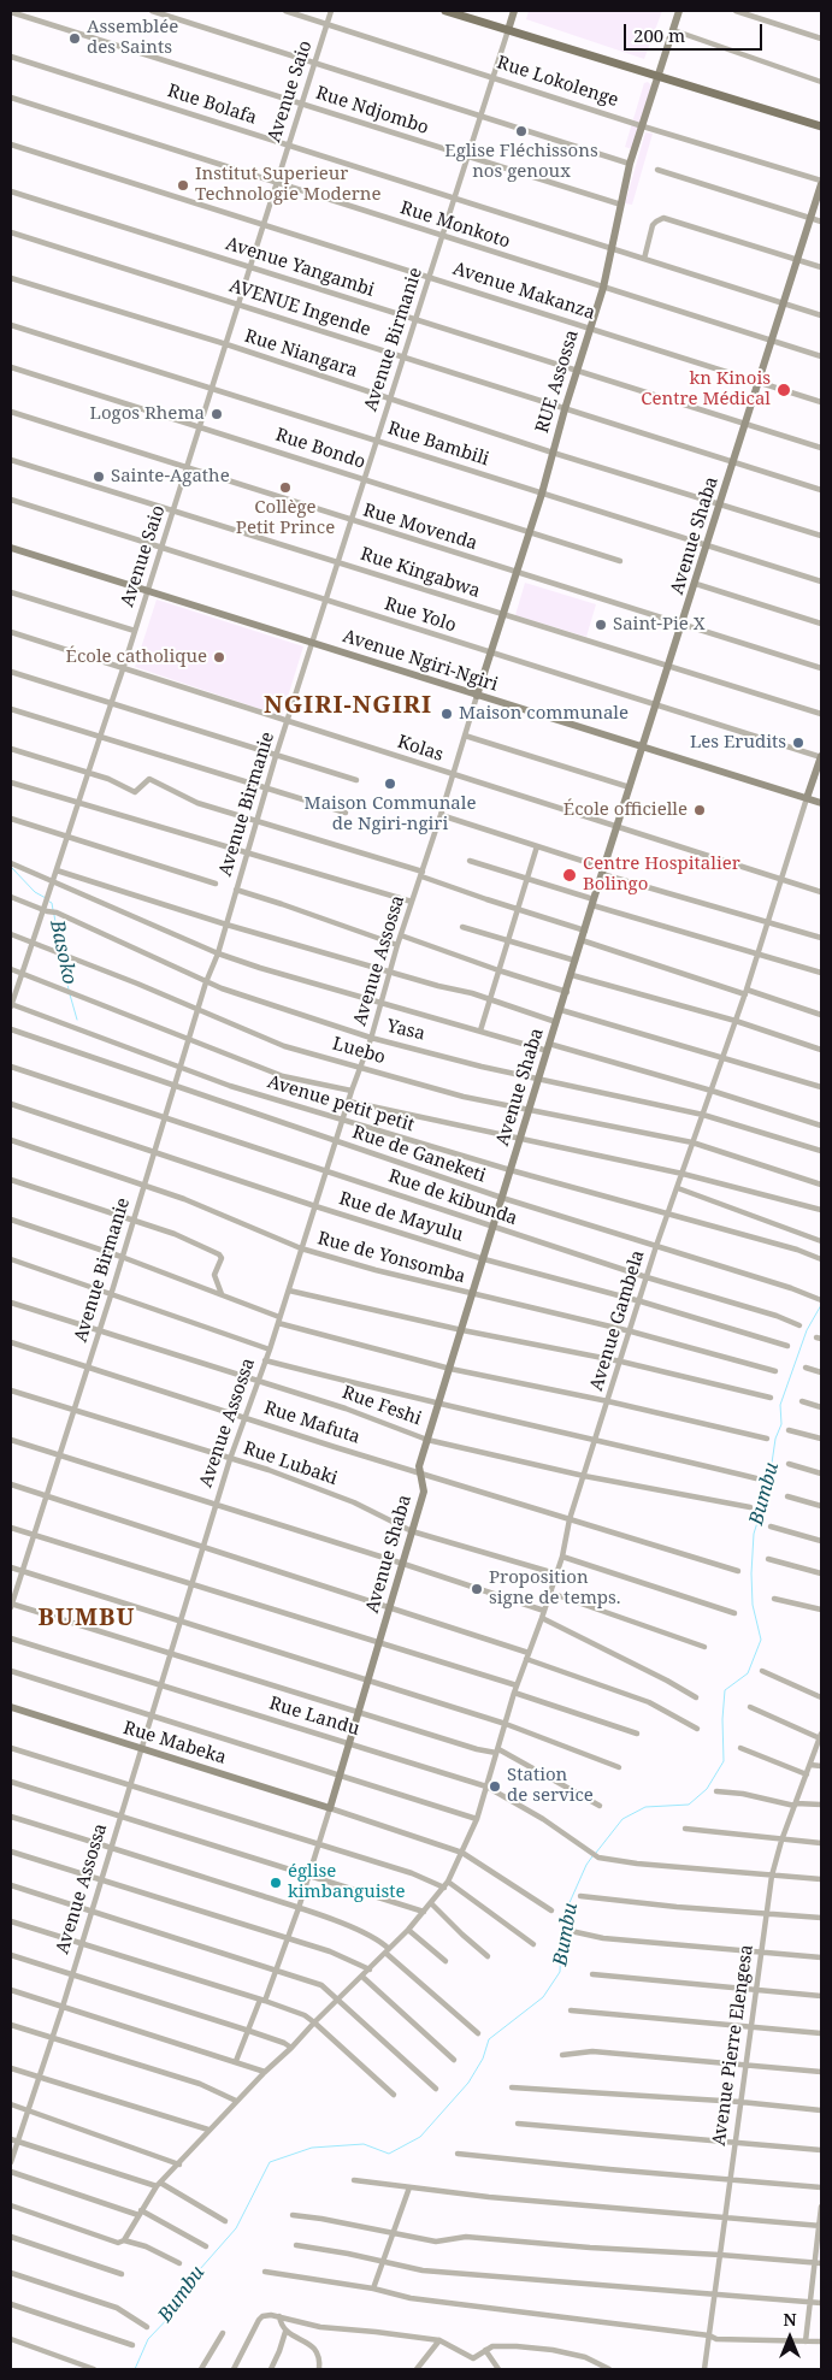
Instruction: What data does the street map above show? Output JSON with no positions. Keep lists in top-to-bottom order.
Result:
{
  "streets": {
    "street": [
      "Rue Lokolenge",
      "Avenue Saio",
      "Rue Bolafa",
      "Rue Ndjombo",
      "Rue Monkoto",
      "Avenue Yangambi",
      "Avenue Makanza",
      "AVENUE Ingende",
      "Avenue Birmanie",
      "Rue Niangara",
      "RUE Assossa",
      "Rue Bambili",
      "Rue Bondo",
      "Rue Movenda",
      "Avenue Shaba",
      "Rue Kingabwa",
      "Rue Yolo",
      "Avenue Ngiri-Ngiri",
      "Kolas",
      "Avenue Assossa",
      "Yasa",
      "Luebo",
      "Avenue petit petit",
      "Rue de Ganeketi",
      "Rue de kibunda",
      "Rue de Mayulu",
      "Rue de Yonsomba",
      "Avenue Gambela",
      "Rue Feshi",
      "Rue Mafuta",
      "Rue Lubaki",
      "Rue Landu",
      "Rue Mabeka",
      "Avenue Pierre Elengesa"
    ]
  },
  "crossings": [
    ["Rue Lokolenge", "Avenue Saio"],
    ["Rue Lokolenge", "Avenue Birmanie"],
    ["Rue Lokolenge", "RUE Assossa"],
    ["Rue Lokolenge", "Avenue Shaba"],
    ["Avenue Saio", "Rue Bolafa"],
    ["Avenue Saio", "Rue Ndjombo"],
    ["Avenue Saio", "Rue Monkoto"],
    ["Avenue Saio", "Avenue Yangambi"],
    ["Avenue Saio", "Avenue Makanza"],
    ["Avenue Saio", "AVENUE Ingende"],
    ["Avenue Saio", "Rue Niangara"],
    ["Avenue Saio", "Rue Bambili"],
    ["Avenue Saio", "Rue Bondo"],
    ["Avenue Saio", "Rue Movenda"],
    ["Avenue Saio", "Rue Kingabwa"],
    ["Avenue Saio", "Rue Yolo"],
    ["Avenue Saio", "Avenue Ngiri-Ngiri"],
    ["Avenue Saio", "Kolas"],
    ["Avenue Saio", "Yasa"],
    ["Avenue Saio", "Luebo"],
    ["Avenue Saio", "Avenue petit petit"],
    ["Rue Bolafa", "Avenue Birmanie"],
    ["Rue Bolafa", "RUE Assossa"],
    ["Rue Bolafa", "Avenue Shaba"],
    ["Rue Ndjombo", "Avenue Birmanie"],
    ["Rue Ndjombo", "RUE Assossa"],
    ["Rue Monkoto", "Avenue Birmanie"],
    ["Rue Monkoto", "RUE Assossa"],
    ["Rue Monkoto", "Avenue Shaba"],
    ["Avenue Yangambi", "Avenue Birmanie"],
    ["Avenue Yangambi", "RUE Assossa"],
    ["Avenue Yangambi", "Avenue Shaba"],
    ["Avenue Makanza", "Avenue Birmanie"],
    ["Avenue Makanza", "RUE Assossa"],
    ["Avenue Makanza", "Avenue Shaba"],
    ["AVENUE Ingende", "Avenue Birmanie"],
    ["AVENUE Ingende", "RUE Assossa"],
    ["AVENUE Ingende", "Avenue Shaba"],
    ["Avenue Birmanie", "Rue Niangara"],
    ["Avenue Birmanie", "Rue Bambili"],
    ["Avenue Birmanie", "Rue Bondo"],
    ["Avenue Birmanie", "Rue Movenda"],
    ["Avenue Birmanie", "Rue Kingabwa"],
    ["Avenue Birmanie", "Rue Yolo"],
    ["Avenue Birmanie", "Avenue Ngiri-Ngiri"],
    ["Avenue Birmanie", "Kolas"],
    ["Avenue Birmanie", "Yasa"],
    ["Avenue Birmanie", "Luebo"],
    ["Avenue Birmanie", "Avenue petit petit"],
    ["Avenue Birmanie", "Rue de Ganeketi"],
    ["Avenue Birmanie", "Rue de kibunda"],
    ["Avenue Birmanie", "Rue de Mayulu"],
    ["Avenue Birmanie", "Rue de Yonsomba"],
    ["Avenue Birmanie", "Rue Feshi"],
    ["Avenue Birmanie", "Rue Mafuta"],
    ["Avenue Birmanie", "Rue Lubaki"],
    ["Rue Niangara", "RUE Assossa"],
    ["Rue Niangara", "Avenue Shaba"],
    ["RUE Assossa", "Rue Bambili"],
    ["RUE Assossa", "Rue Bondo"],
    ["RUE Assossa", "Rue Movenda"],
    ["RUE Assossa", "Rue Kingabwa"],
    ["RUE Assossa", "Rue Yolo"],
    ["RUE Assossa", "Avenue Ngiri-Ngiri"],
    ["RUE Assossa", "Avenue Assossa"],
    ["Rue Bambili", "Avenue Shaba"],
    ["Rue Movenda", "Avenue Shaba"],
    ["Avenue Shaba", "Rue Kingabwa"],
    ["Avenue Shaba", "Rue Yolo"],
    ["Avenue Shaba", "Avenue Ngiri-Ngiri"],
    ["Avenue Shaba", "Kolas"],
    ["Avenue Shaba", "Yasa"],
    ["Avenue Shaba", "Luebo"],
    ["Avenue Shaba", "Avenue petit petit"],
    ["Avenue Shaba", "Rue de Ganeketi"],
    ["Avenue Shaba", "Rue de kibunda"],
    ["Avenue Shaba", "Rue de Mayulu"],
    ["Avenue Shaba", "Rue de Yonsomba"],
    ["Avenue Shaba", "Rue Feshi"],
    ["Avenue Shaba", "Rue Mafuta"],
    ["Avenue Shaba", "Rue Lubaki"],
    ["Avenue Shaba", "Rue Landu"],
    ["Avenue Shaba", "Rue Mabeka"],
    ["Avenue Ngiri-Ngiri", "Avenue Assossa"],
    ["Avenue Ngiri-Ngiri", "Avenue Gambela"],
    ["Kolas", "Avenue Assossa"],
    ["Kolas", "Avenue Gambela"],
    ["Avenue Assossa", "Yasa"],
    ["Avenue Assossa", "Luebo"],
    ["Avenue Assossa", "Avenue petit petit"],
    ["Avenue Assossa", "Rue de Ganeketi"],
    ["Avenue Assossa", "Rue de kibunda"],
    ["Avenue Assossa", "Rue de Mayulu"],
    ["Avenue Assossa", "Rue de Yonsomba"],
    ["Avenue Assossa", "Rue Feshi"],
    ["Avenue Assossa", "Rue Mafuta"],
    ["Avenue Assossa", "Rue Lubaki"],
    ["Avenue Assossa", "Rue Landu"],
    ["Avenue Assossa", "Rue Mabeka"],
    ["Yasa", "Avenue Gambela"],
    ["Luebo", "Avenue Gambela"],
    ["Avenue petit petit", "Avenue Gambela"],
    ["Rue de Ganeketi", "Avenue Gambela"],
    ["Rue de kibunda", "Avenue Gambela"],
    ["Rue de Mayulu", "Avenue Gambela"],
    ["Rue de Yonsomba", "Avenue Gambela"],
    ["Avenue Gambela", "Rue Feshi"],
    ["Avenue Gambela", "Rue Mafuta"],
    ["Avenue Gambela", "Rue Lubaki"],
    ["Avenue Gambela", "Rue Landu"],
    ["Rue Landu", "Avenue Pierre Elengesa"]
  ],
  "districts": ["NGIRI-NGIRI", "BUMBU"],
  "water": ["Basoko", "Bumbu"],
  "places": [
    "Assemblée des Saints",
    "Eglise Fléchissons nos genoux",
    "Institut Superieur Technologie Moderne",
    "kn Kinois Centre Médical",
    "Logos Rhema",
    "Sainte-Agathe",
    "Collège Petit Prince",
    "Saint-Pie X",
    "École catholique",
    "Maison communale",
    "Les Erudits",
    "Maison Communale de Ngiri-ngiri",
    "École officielle",
    "Centre Hospitalier Bolingo",
    "Proposition signe de temps.",
    "Station de service",
    "église kimbanguiste"
  ],
  "scale_bar": "200 m",
  "north": "top"
}
